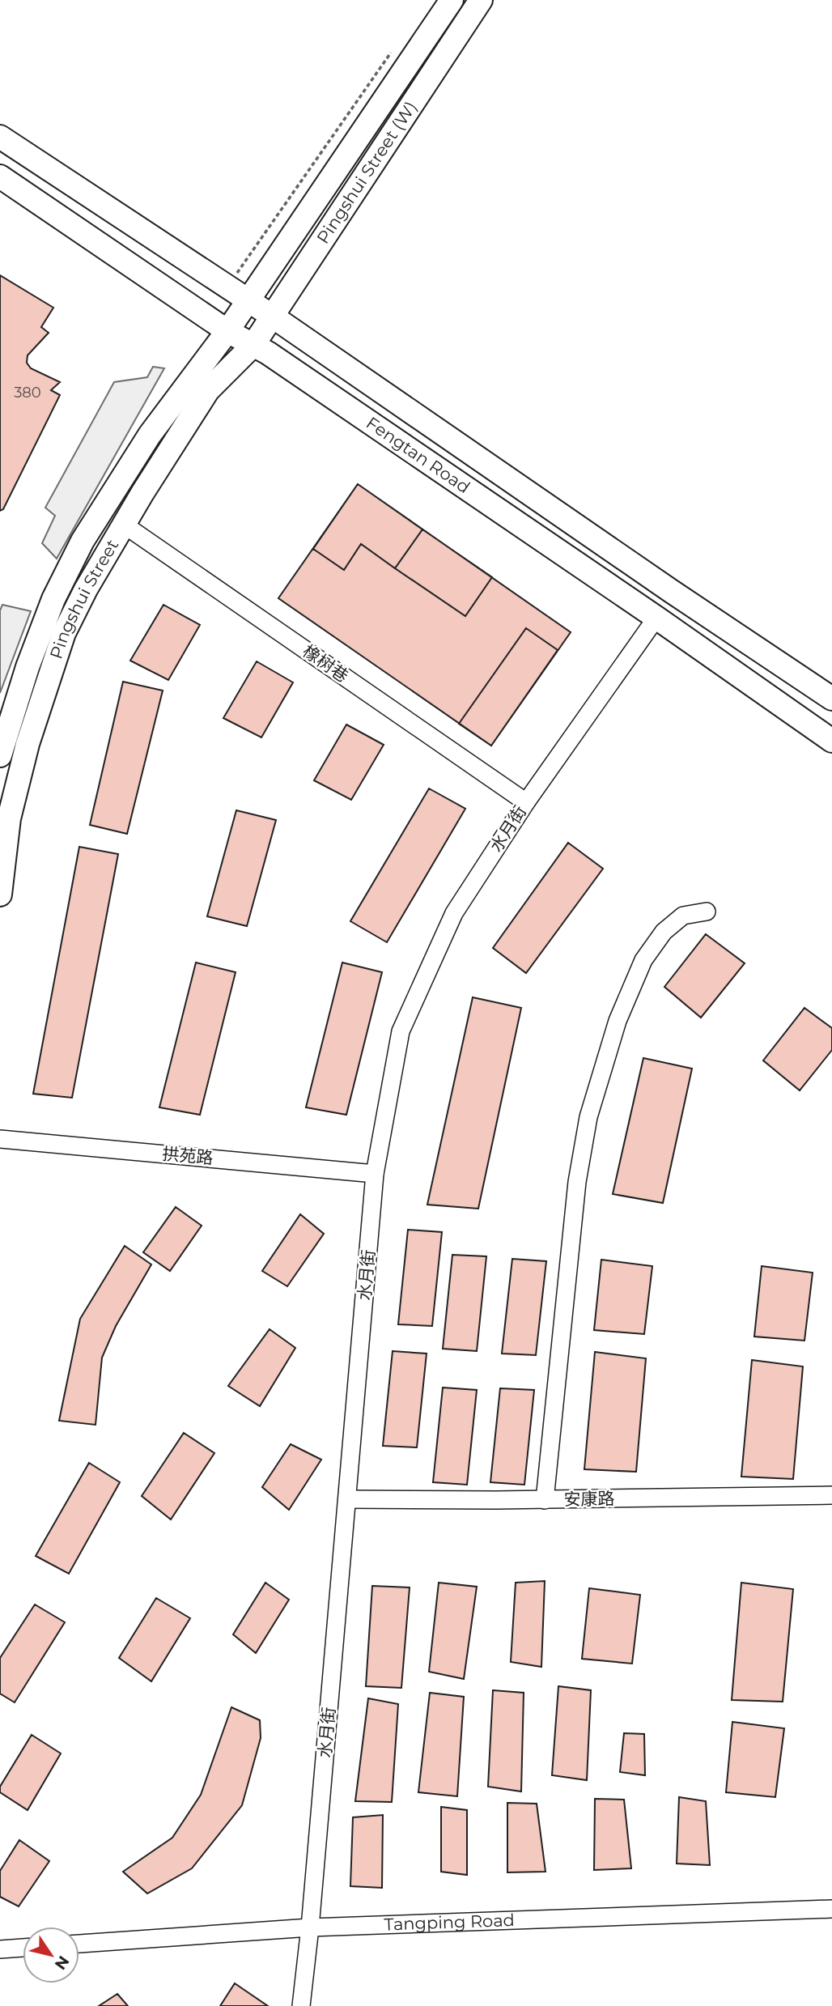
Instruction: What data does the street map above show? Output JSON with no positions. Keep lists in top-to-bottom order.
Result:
{
  "streets": {
    "main road": ["Pingshui Street (W)", "Fengtan Road", "Pingshui Street"],
    "street": [
      "橡树巷",
      "水月街",
      "拱苑路",
      "安康路",
      "Tangping Road"
    ]
  },
  "crossings": [
    ["Pingshui Street (W)", "Fengtan Road"],
    ["Pingshui Street (W)", "Pingshui Street"],
    ["Fengtan Road", "Pingshui Street"],
    ["Fengtan Road", "水月街"],
    ["Pingshui Street", "橡树巷"],
    ["橡树巷", "水月街"],
    ["水月街", "拱苑路"],
    ["水月街", "安康路"],
    ["水月街", "Tangping Road"]
  ],
  "house_numbers": ["380"],
  "north": "bottom right"
}
